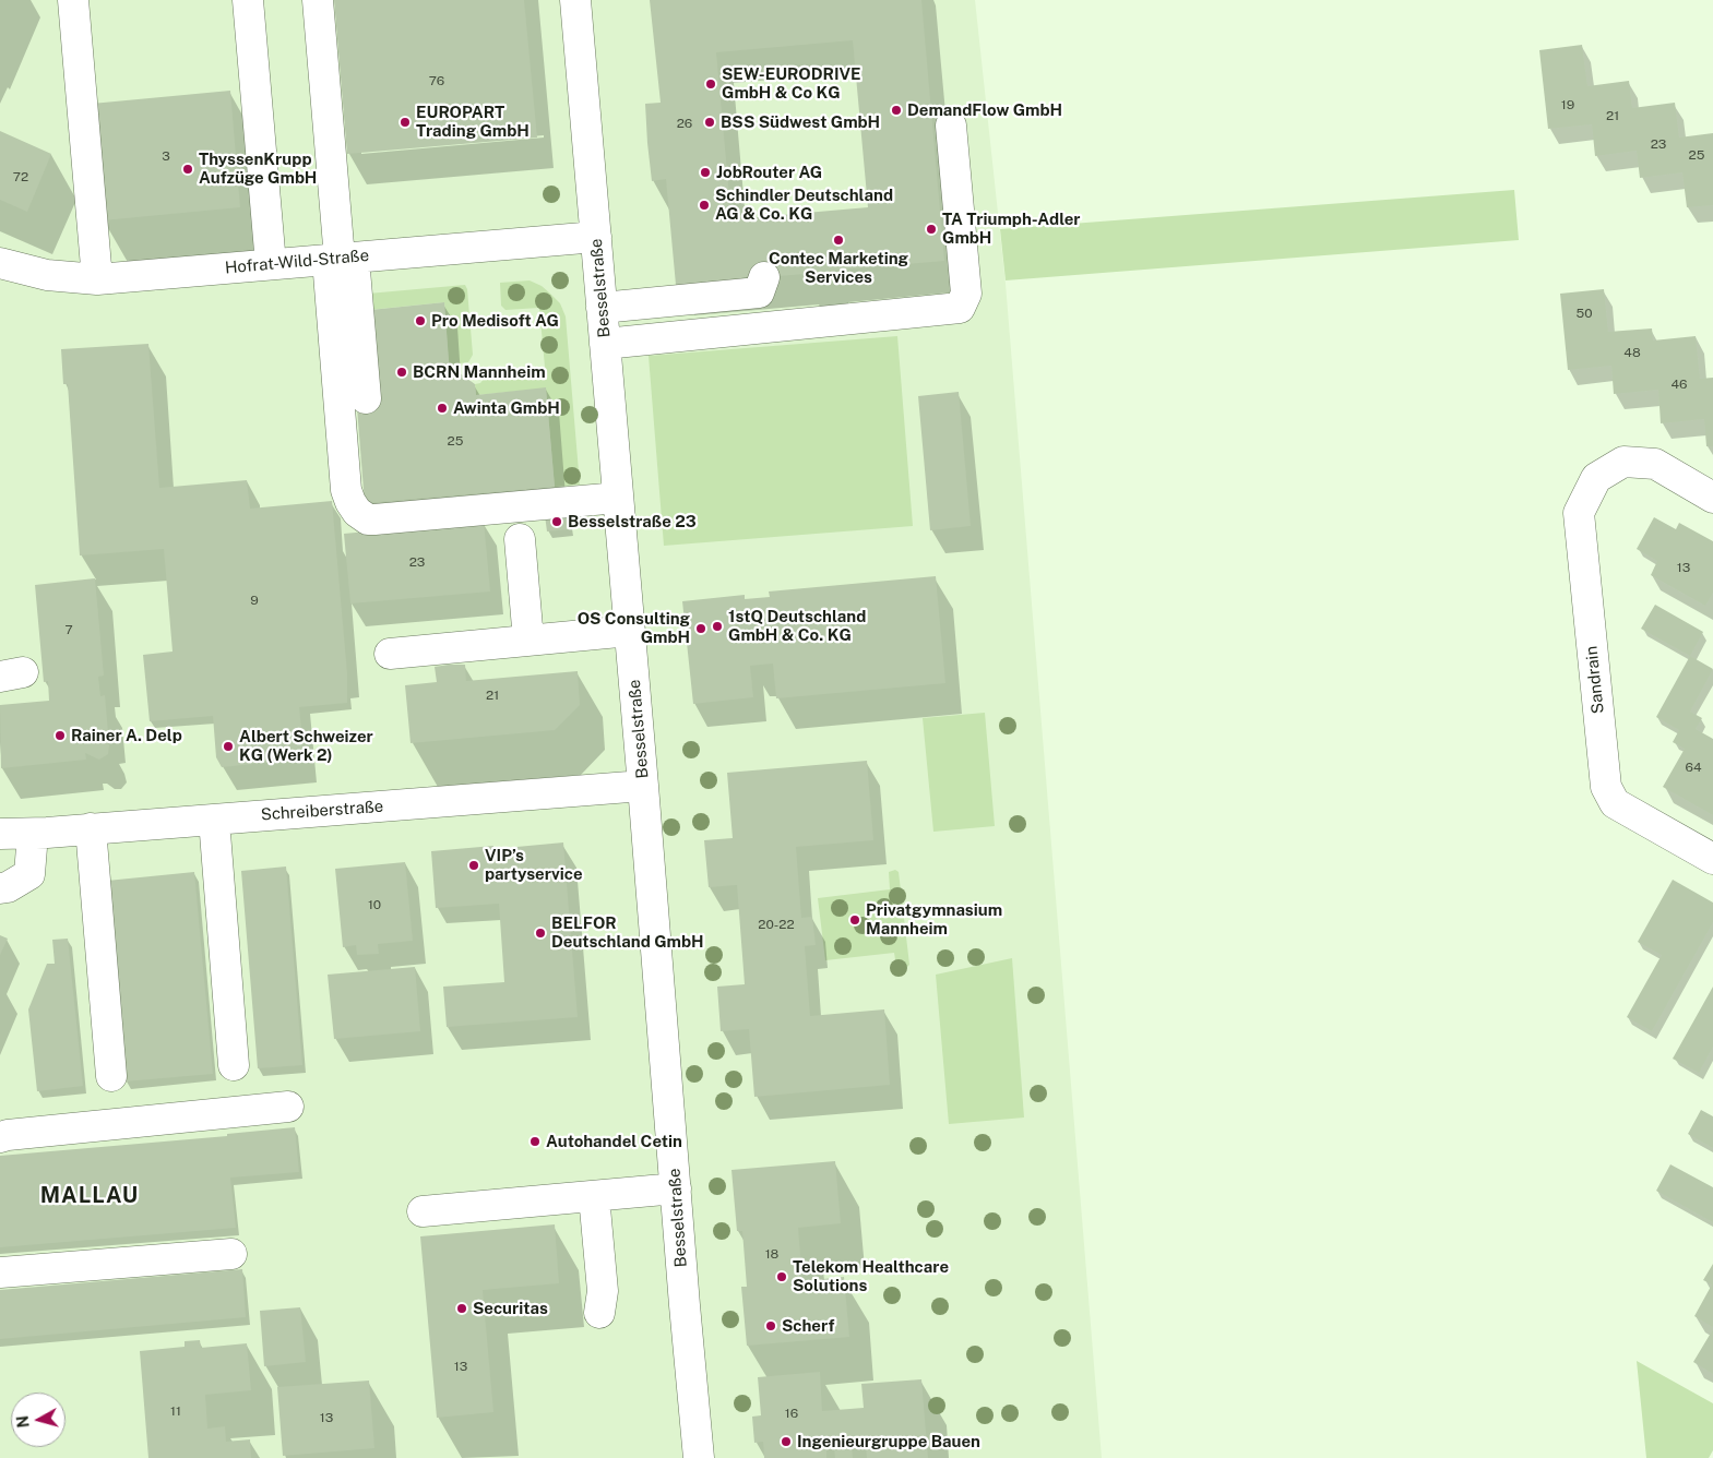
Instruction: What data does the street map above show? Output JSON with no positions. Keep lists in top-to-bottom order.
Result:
{
  "streets": {
    "street": [
      "Hofrat-Wild-Straße",
      "Besselstraße",
      "Sandrain",
      "Schreiberstraße"
    ]
  },
  "crossings": [
    ["Hofrat-Wild-Straße", "Besselstraße"],
    ["Besselstraße", "Schreiberstraße"]
  ],
  "districts": ["MALLAU"],
  "places": [
    "SEW-EURODRIVE GmbH & Co KG",
    "DemandFlow GmbH",
    "EUROPART Trading GmbH",
    "BSS Südwest GmbH",
    "ThyssenKrupp Aufzüge GmbH",
    "JobRouter AG",
    "Schindler Deutschland AG & Co. KG",
    "TA Triumph-Adler GmbH",
    "Contec Marketing Services",
    "Pro Medisoft AG",
    "BCRN Mannheim",
    "Awinta GmbH",
    "Besselstraße 23",
    "1stQ Deutschland GmbH & Co. KG",
    "OS Consulting GmbH",
    "Rainer A. Delp",
    "Albert Schweizer KG (Werk 2)",
    "VIP’s partyservice",
    "Privatgymnasium Mannheim",
    "BELFOR Deutschland GmbH",
    "Autohandel Cetin",
    "Telekom Healthcare Solutions",
    "Securitas",
    "Scherf",
    "Ingenieurgruppe Bauen"
  ],
  "house_numbers": [
    "76",
    "19",
    "21",
    "26",
    "23",
    "25",
    "3",
    "72",
    "50",
    "48",
    "46",
    "25",
    "23",
    "13",
    "9",
    "7",
    "21",
    "64",
    "10",
    "20-22",
    "18",
    "13",
    "11",
    "16",
    "13"
  ],
  "north": "left"
}
